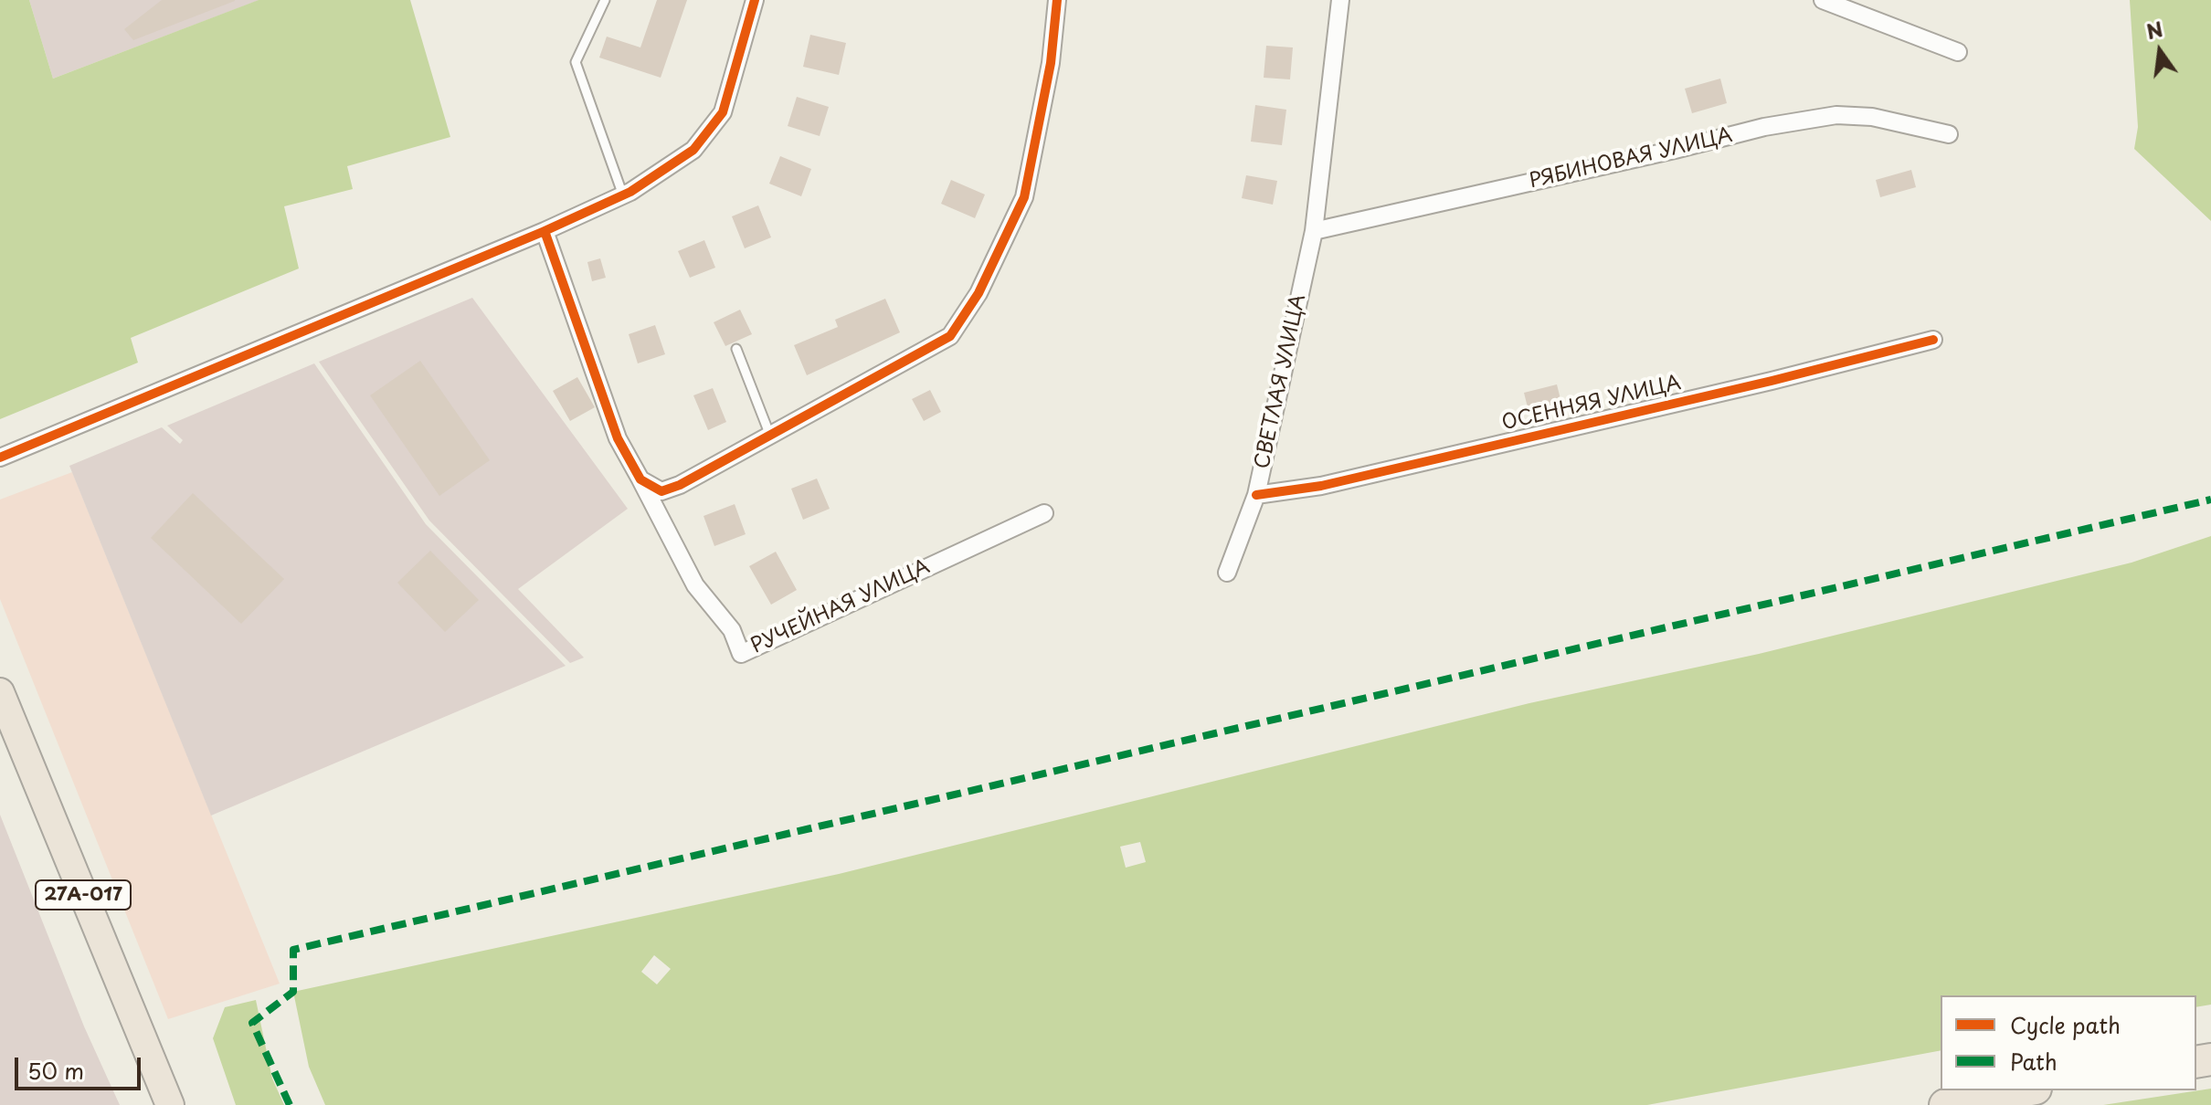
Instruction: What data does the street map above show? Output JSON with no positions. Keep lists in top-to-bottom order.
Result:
{
  "streets": {
    "main road": ["27А-017"],
    "street": [
      "РЯБИНОВАЯ УЛИЦА",
      "СВЕТЛАЯ УЛИЦА",
      "ОСЕННЯЯ УЛИЦА",
      "РУЧЕЙНАЯ УЛИЦА"
    ]
  },
  "crossings": [
    ["РЯБИНОВАЯ УЛИЦА", "СВЕТЛАЯ УЛИЦА"],
    ["СВЕТЛАЯ УЛИЦА", "ОСЕННЯЯ УЛИЦА"]
  ],
  "legend": ["Cycle path", "Path"],
  "scale_bar": "50 m",
  "north": "top"
}
